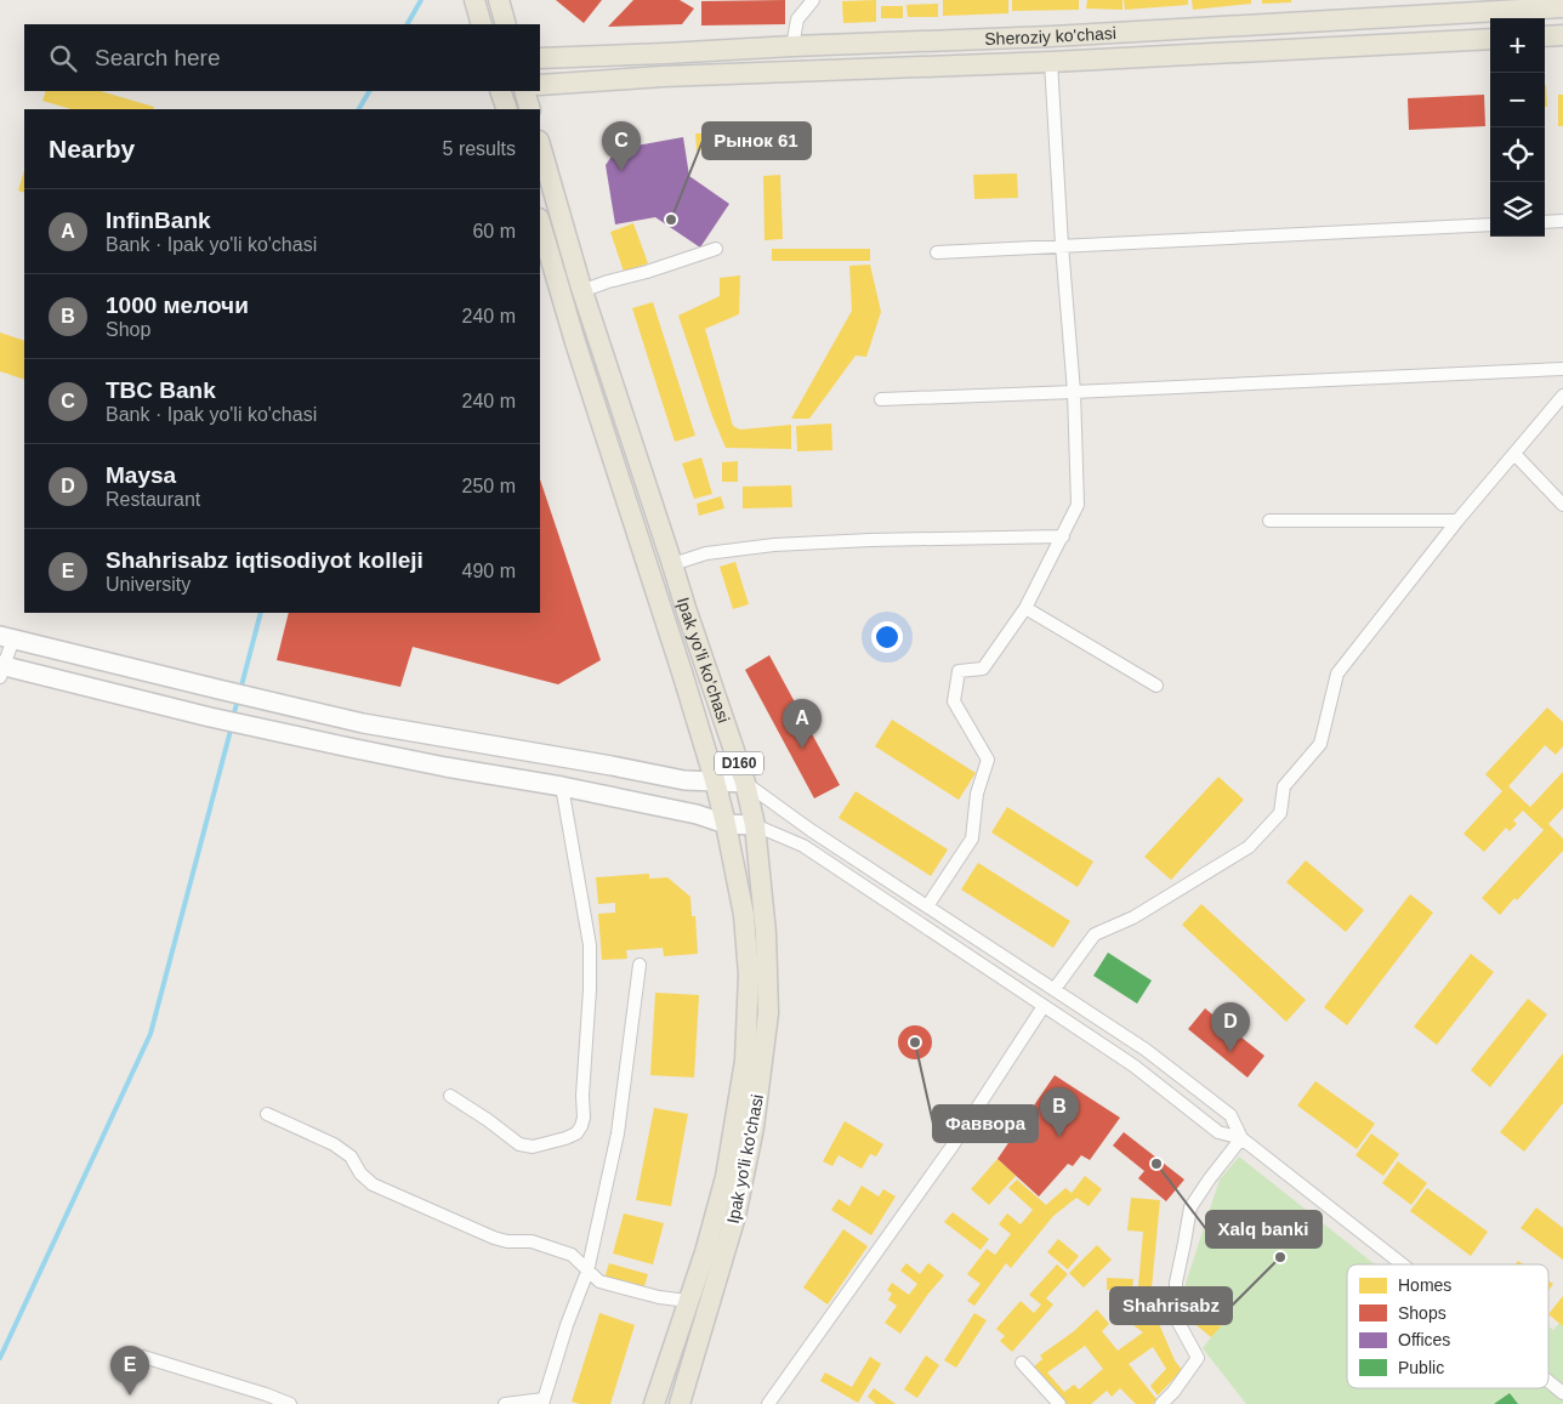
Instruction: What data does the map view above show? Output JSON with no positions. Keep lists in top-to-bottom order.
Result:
{
  "streets": {
    "main road": ["Sheroziy ko'chasi", "Ipak yo'li ko'chasi", "D160"]
  },
  "places": [
    "Рынок 61",
    "Фаввора",
    "Xalq banki",
    "Shahrisabz"
  ],
  "legend": [
    "Homes",
    "Shops",
    "Offices",
    "Public"
  ],
  "page": {
    "map_buttons": ["+", "−"],
    "search": "Search here",
    "heading": ["Nearby", "5 results"],
    "pins": [
      "C",
      "A",
      "D",
      "B",
      "E"
    ],
    "list": [
      {
        "mark": "A",
        "name": "InfinBank",
        "note": "Bank · Ipak yo'li ko'chasi",
        "value": "60 m"
      },
      {
        "mark": "B",
        "name": "1000 мелочи",
        "note": "Shop",
        "value": "240 m"
      },
      {
        "mark": "C",
        "name": "TBC Bank",
        "note": "Bank · Ipak yo'li ko'chasi",
        "value": "240 m"
      },
      {
        "mark": "D",
        "name": "Maysa",
        "note": "Restaurant",
        "value": "250 m"
      },
      {
        "mark": "E",
        "name": "Shahrisabz iqtisodiyot kolleji",
        "note": "University",
        "value": "490 m"
      }
    ]
  }
}
